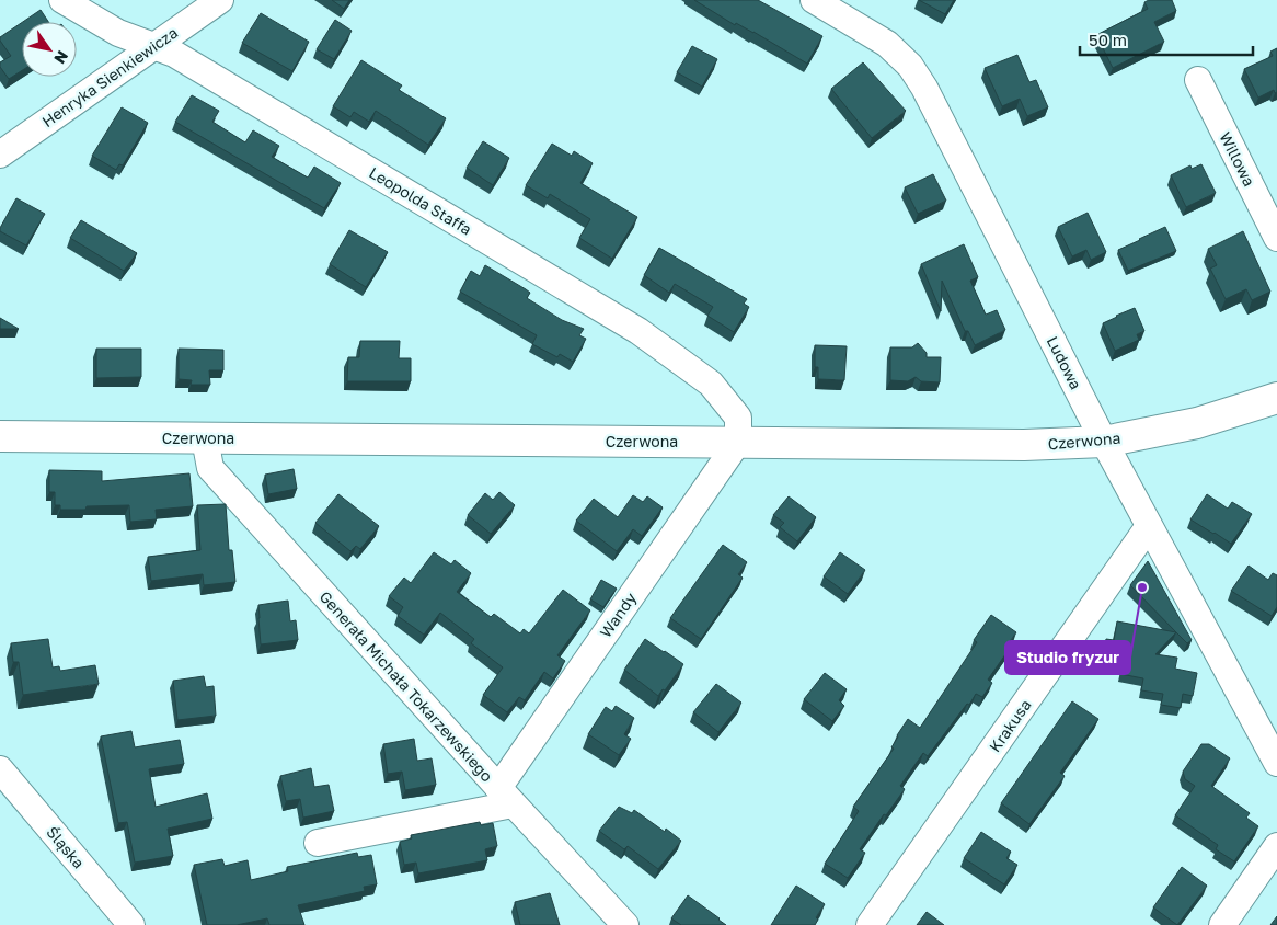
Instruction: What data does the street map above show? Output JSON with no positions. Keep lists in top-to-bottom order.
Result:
{
  "streets": {
    "main road": ["Czerwona"],
    "street": [
      "Henryka Sienkiewicza",
      "Willowa",
      "Leopolda Staffa",
      "Ludowa",
      "Wandy",
      "Generała Michała Tokarzewskiego",
      "Krakusa",
      "Śląska"
    ]
  },
  "crossings": [
    ["Henryka Sienkiewicza", "Leopolda Staffa"],
    ["Leopolda Staffa", "Czerwona"],
    ["Leopolda Staffa", "Wandy"],
    ["Ludowa", "Czerwona"],
    ["Ludowa", "Krakusa"],
    ["Czerwona", "Wandy"],
    ["Czerwona", "Generała Michała Tokarzewskiego"],
    ["Wandy", "Generała Michała Tokarzewskiego"]
  ],
  "places": ["Studio fryzur"],
  "scale_bar": "50 m",
  "north": "bottom right"
}
